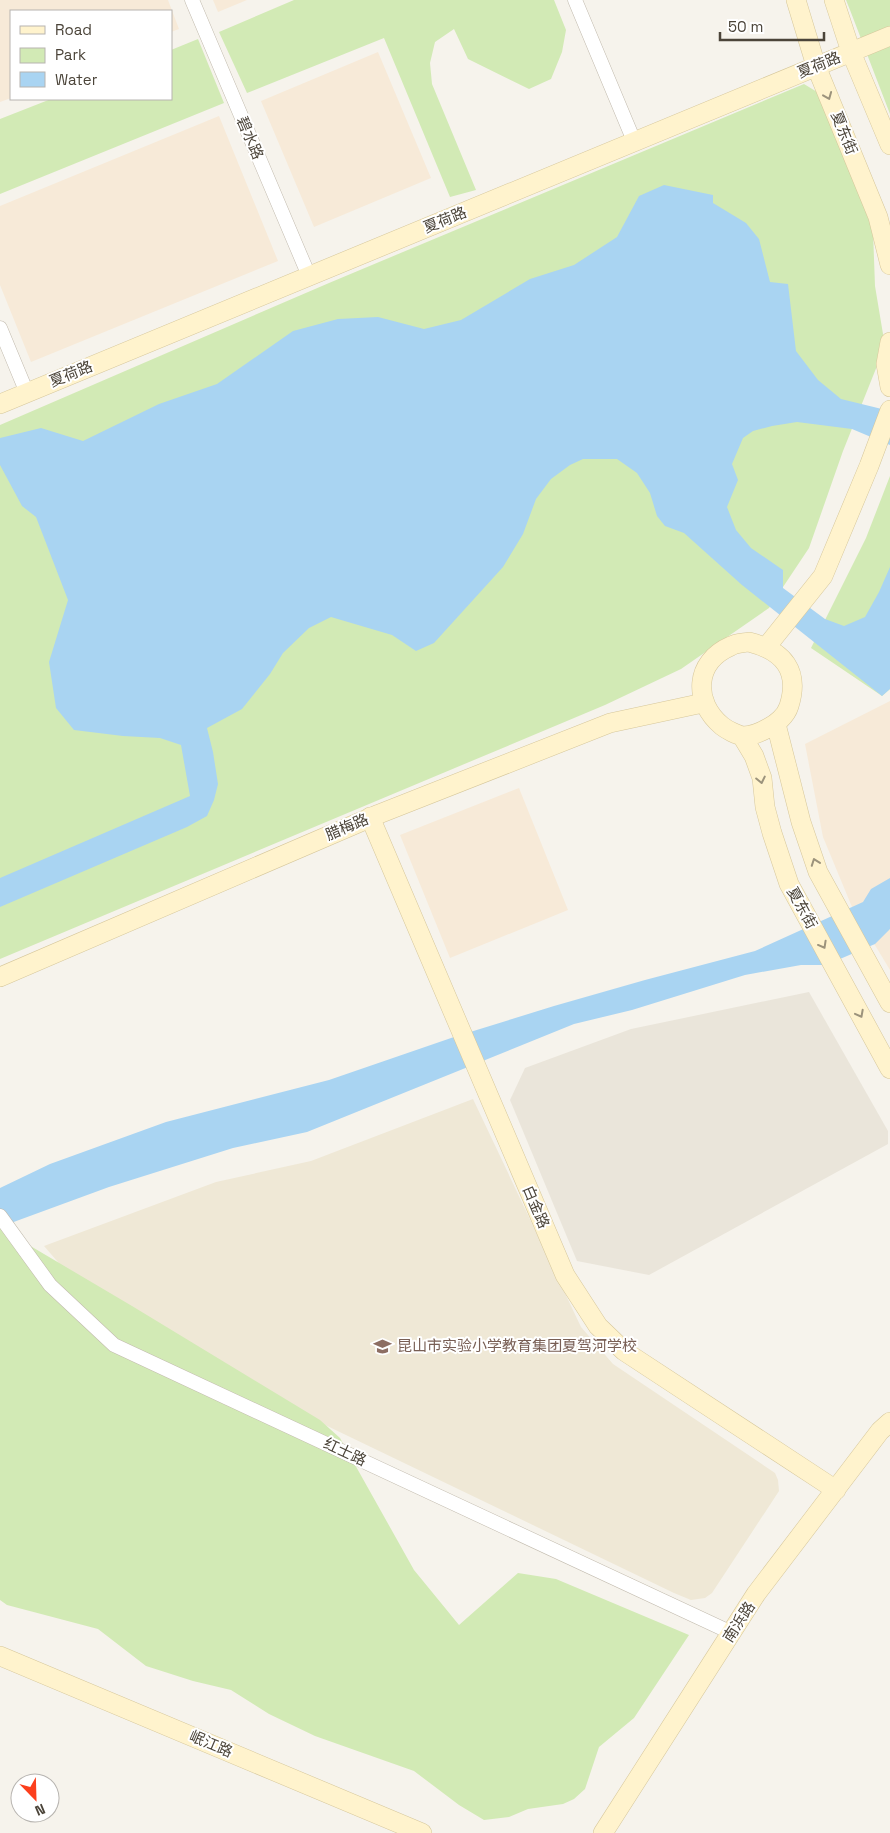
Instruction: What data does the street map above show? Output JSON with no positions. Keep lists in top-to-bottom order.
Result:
{
  "streets": {
    "street": [
      "夏荷路",
      "夏东街",
      "碧水路",
      "腊梅路",
      "白金路",
      "红士路",
      "南浜路",
      "岷江路"
    ]
  },
  "crossings": [
    ["夏荷路", "夏东街"],
    ["夏荷路", "碧水路"],
    ["夏东街", "腊梅路"],
    ["腊梅路", "白金路"],
    ["白金路", "南浜路"],
    ["红士路", "南浜路"]
  ],
  "places": {
    "school or university": ["昆山市实验小学教育集团夏驾河学校"]
  },
  "legend": ["Road", "Park", "Water"],
  "scale_bar": "50 m",
  "north": "bottom right"
}
